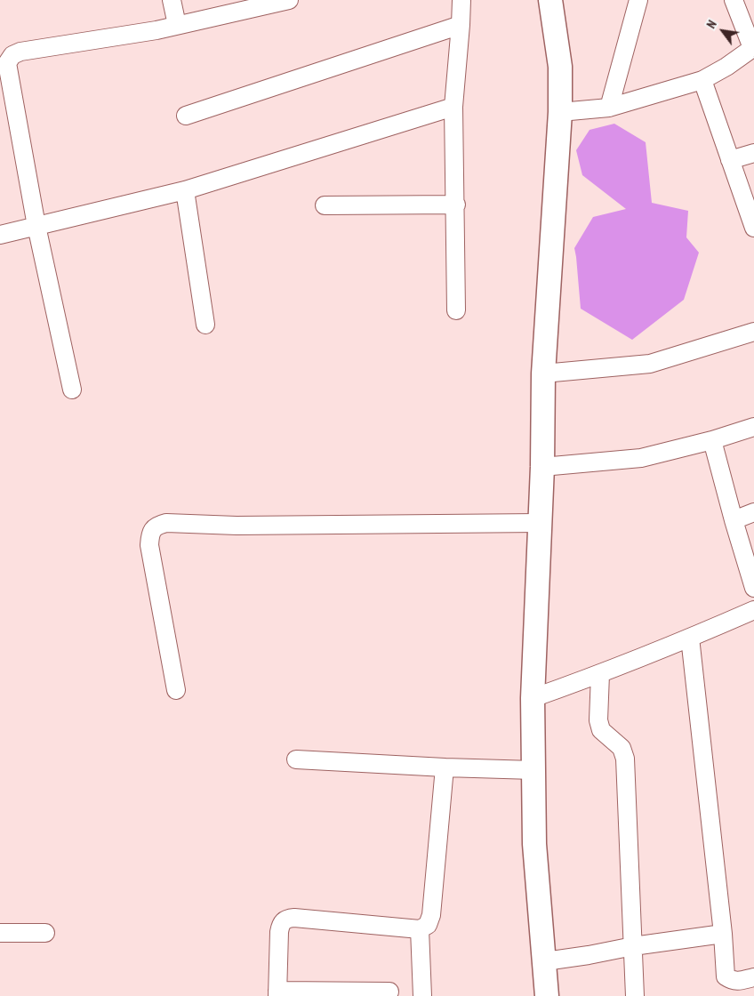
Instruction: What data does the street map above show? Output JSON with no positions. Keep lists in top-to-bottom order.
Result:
{
  "north": "top left"
}
